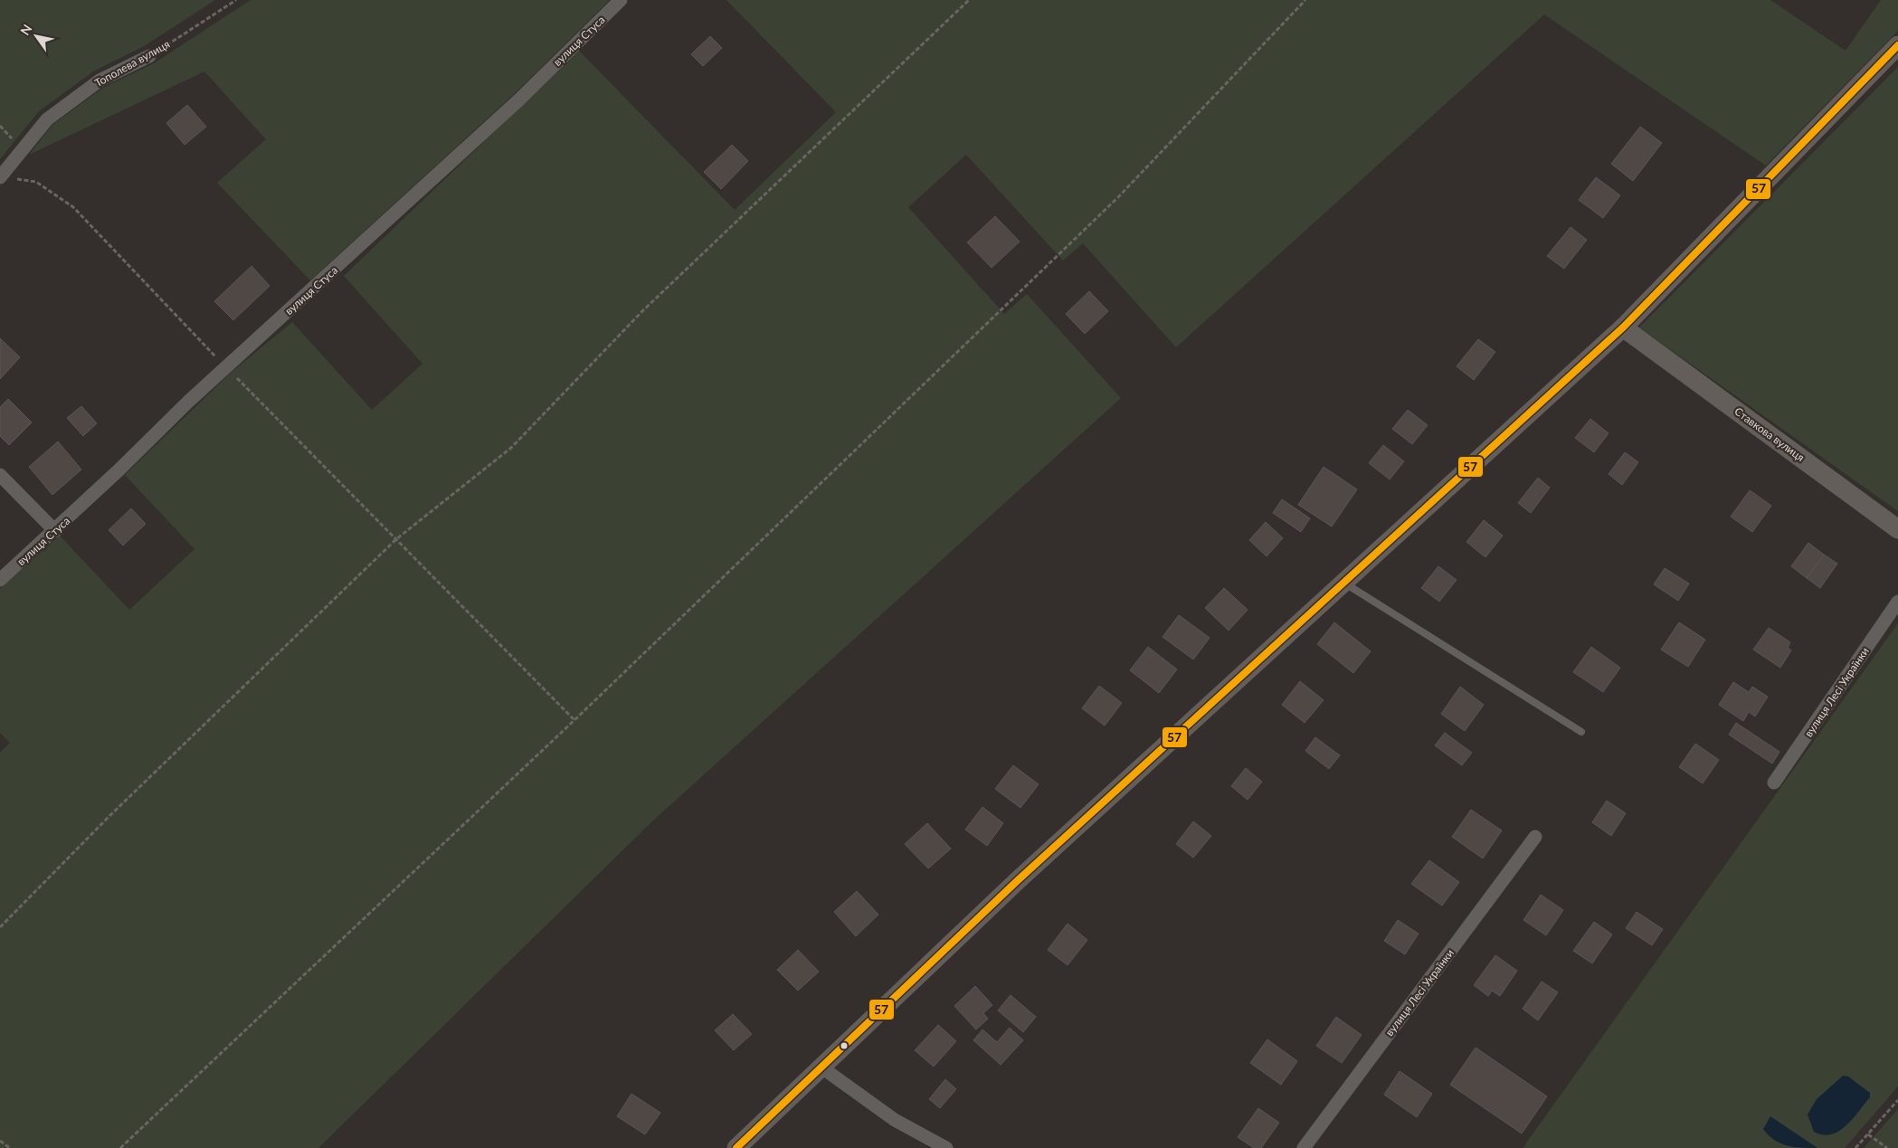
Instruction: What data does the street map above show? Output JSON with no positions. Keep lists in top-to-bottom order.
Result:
{
  "streets": {
    "street": [
      "вулиця Стуса",
      "Тополева вулиця",
      "Ставкова вулиця",
      "вулиця Лесі Українки"
    ]
  },
  "lines": ["transit line 57"],
  "north": "top left"
}
